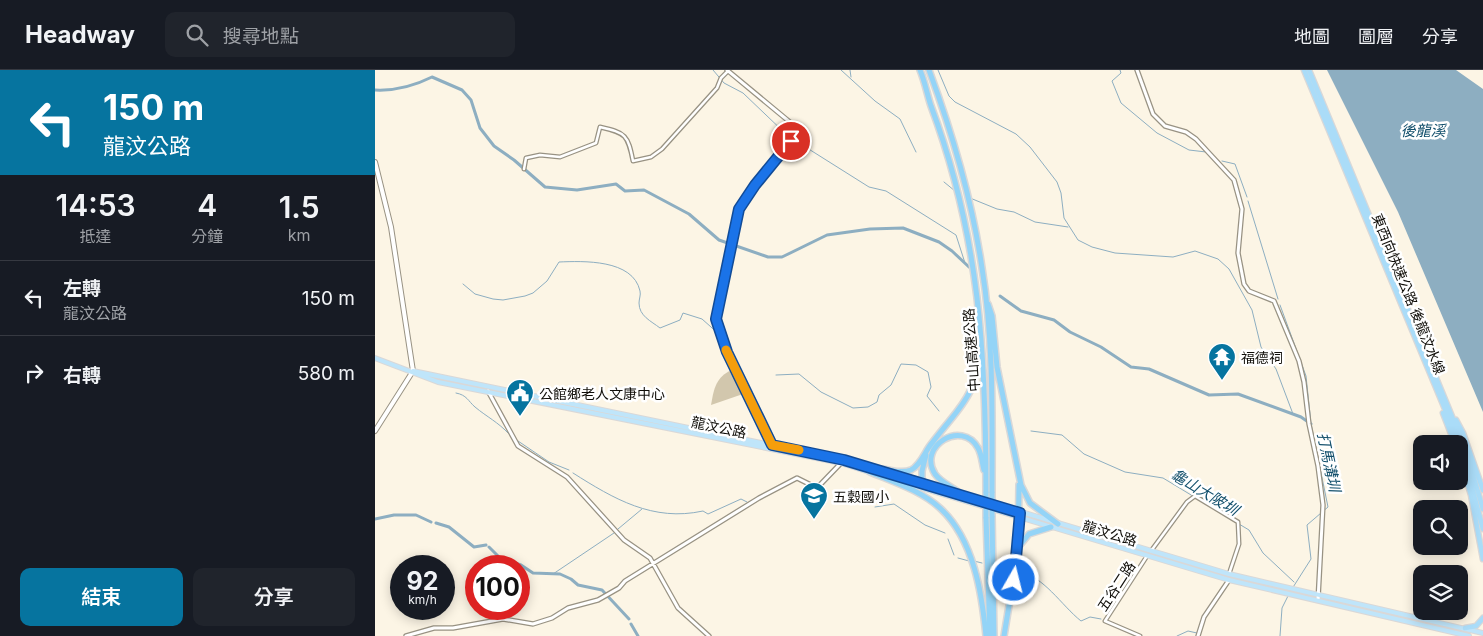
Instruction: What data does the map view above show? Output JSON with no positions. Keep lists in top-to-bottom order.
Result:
{
  "streets": {
    "highway": ["東西向快速公路 後龍汶水線", "中山高速公路"],
    "main road": ["龍汶公路"],
    "street": ["五谷二路"]
  },
  "crossings": [
    ["龍汶公路", "五谷二路"]
  ],
  "water": ["後龍溪", "打馬溝圳", "龜山大陂圳"],
  "places": {
    "temple": ["福德祠"],
    "public building": ["公館鄉老人文康中心"],
    "school or university": ["五穀國小"]
  },
  "page": {
    "header": "Headway",
    "search": "搜尋地點",
    "nav": ["地圖", "圖層", "分享"],
    "turn": ["150 m", "龍汶公路"],
    "eta": [
      "14:53",
      "抵達",
      "4",
      "分鐘",
      "1.5",
      "km"
    ],
    "list": [
      {
        "name": "左轉",
        "note": "龍汶公路",
        "value": "150 m"
      },
      {
        "name": "右轉",
        "value": "580 m"
      }
    ],
    "speed": "92 km/h",
    "limit": "100",
    "buttons": ["結束", "分享"]
  }
}
